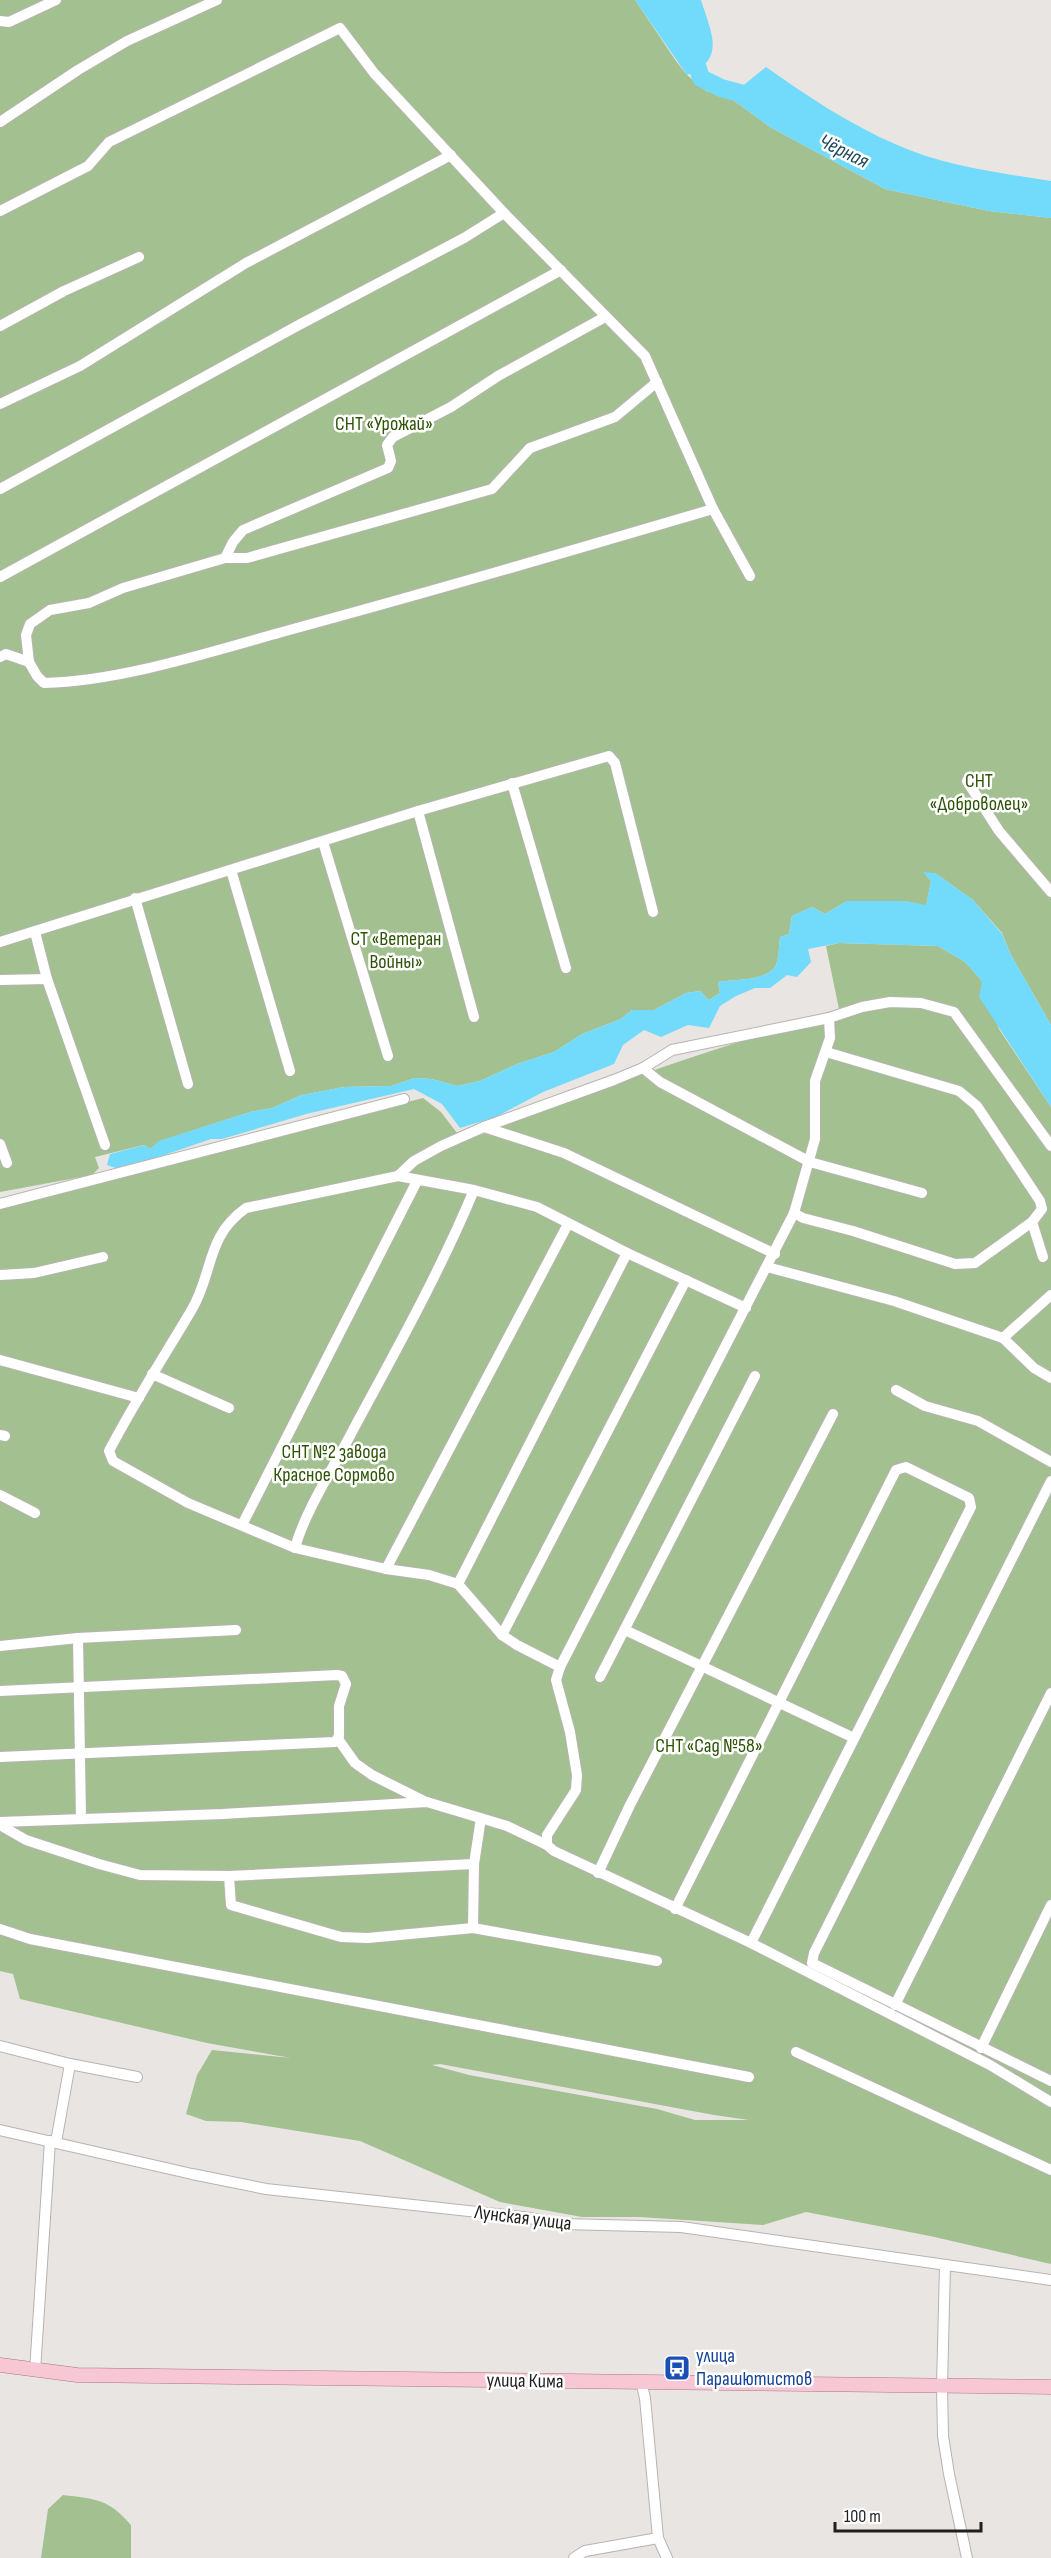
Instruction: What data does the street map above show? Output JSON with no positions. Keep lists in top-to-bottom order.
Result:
{
  "streets": {
    "main road": ["улица Кима"],
    "street": ["Лунская улица"]
  },
  "water": ["Чёрная"],
  "parks": [
    "СНТ «Урожай»",
    "СНТ «Доброволец»",
    "СТ «Ветеран Войны»",
    "СНТ №2 завода Красное Сормово",
    "СНТ «Сад №58»"
  ],
  "places": {
    "bus stop": ["улица Парашютистов"]
  },
  "scale_bar": "100 m"
}
